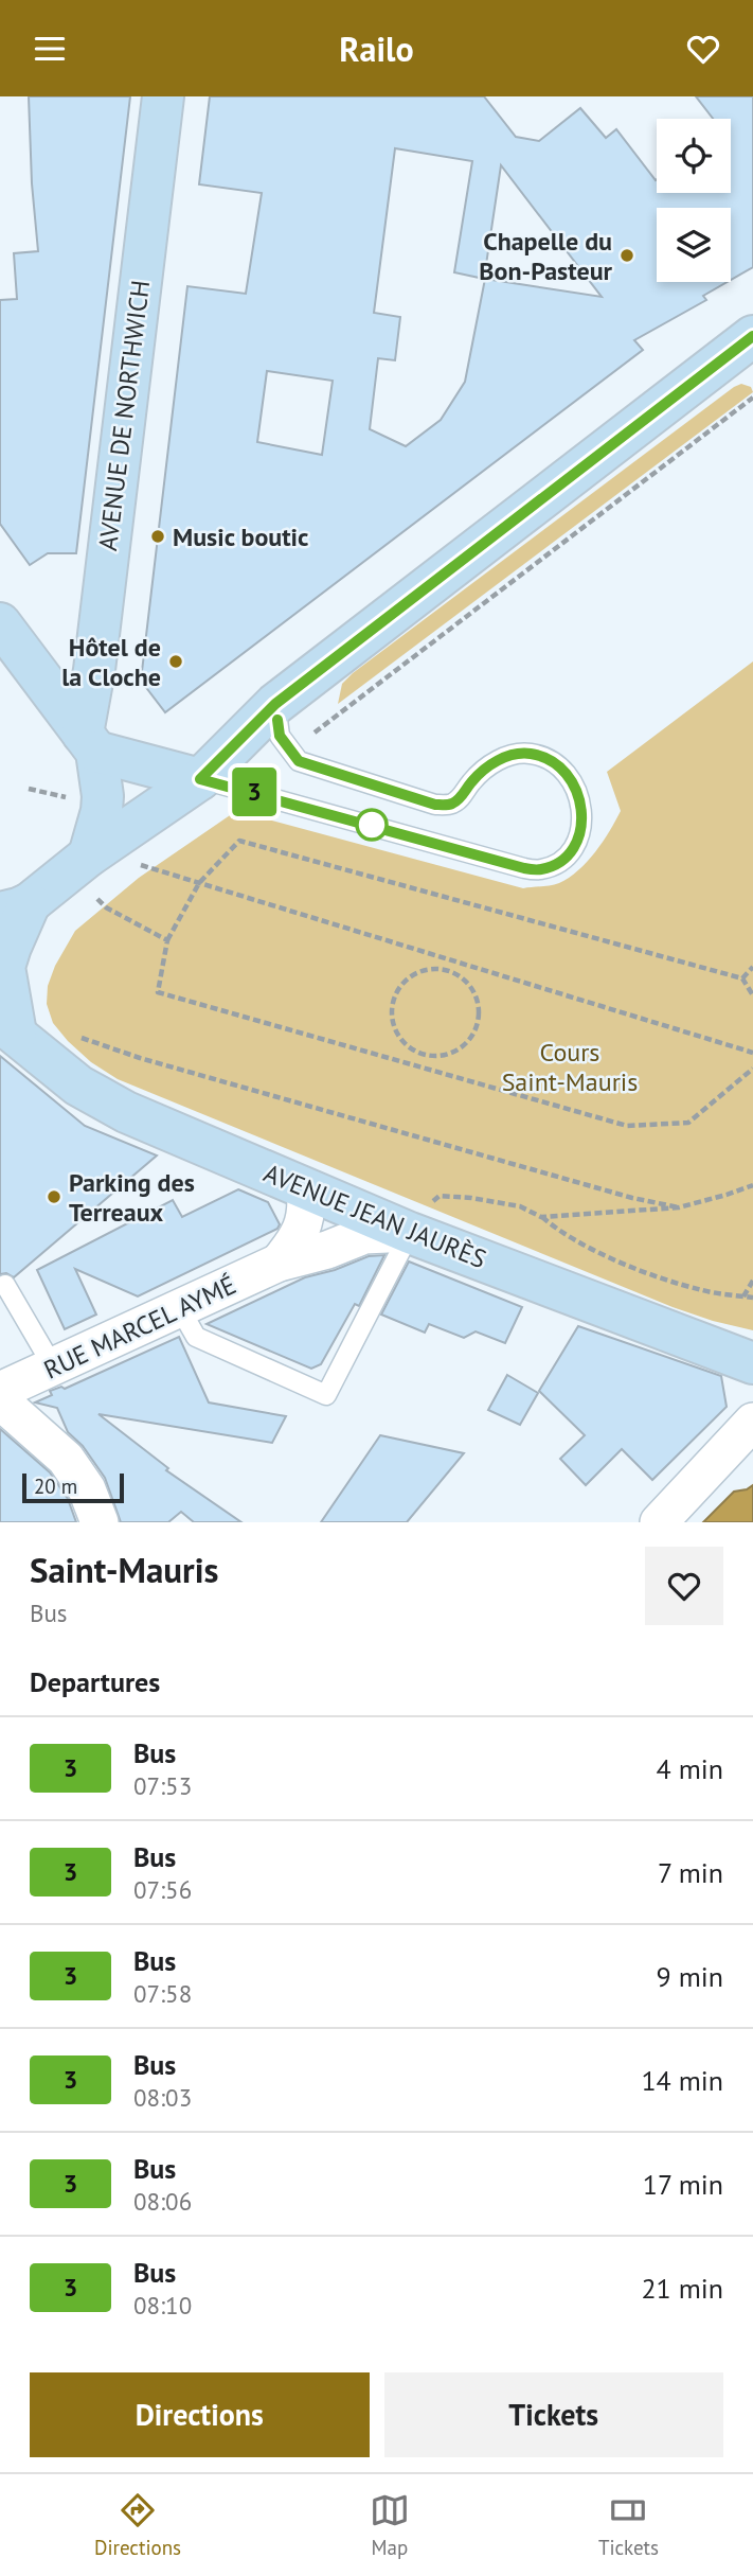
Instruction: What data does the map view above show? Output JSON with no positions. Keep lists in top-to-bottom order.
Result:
{
  "streets": {
    "main road": ["AVENUE DE NORTHWICH", "AVENUE JEAN JAURÈS"],
    "street": ["RUE MARCEL AYMÉ"]
  },
  "crossings": [
    ["AVENUE JEAN JAURÈS", "RUE MARCEL AYMÉ"]
  ],
  "parks": ["Cours Saint-Mauris"],
  "places": [
    "Chapelle du Bon-Pasteur",
    "Music boutic",
    "Hôtel de la Cloche",
    "Parking des Terreaux"
  ],
  "lines": ["bus line 3"],
  "scale_bar": "20 m",
  "page": {
    "header": "Railo",
    "on_map": "3",
    "scale": "20 m",
    "heading": [
      ["Saint-Mauris", "Bus"],
      "Departures"
    ],
    "list": [
      {
        "mark": "3",
        "name": "Bus",
        "note": "07:53",
        "value": "4 min"
      },
      {
        "mark": "3",
        "name": "Bus",
        "note": "07:56",
        "value": "7 min"
      },
      {
        "mark": "3",
        "name": "Bus",
        "note": "07:58",
        "value": "9 min"
      },
      {
        "mark": "3",
        "name": "Bus",
        "note": "08:03",
        "value": "14 min"
      },
      {
        "mark": "3",
        "name": "Bus",
        "note": "08:06",
        "value": "17 min"
      },
      {
        "mark": "3",
        "name": "Bus",
        "note": "08:10",
        "value": "21 min"
      }
    ],
    "buttons": ["Directions", "Tickets"],
    "tabs": ["Directions", "Map", "Tickets"]
  }
}
